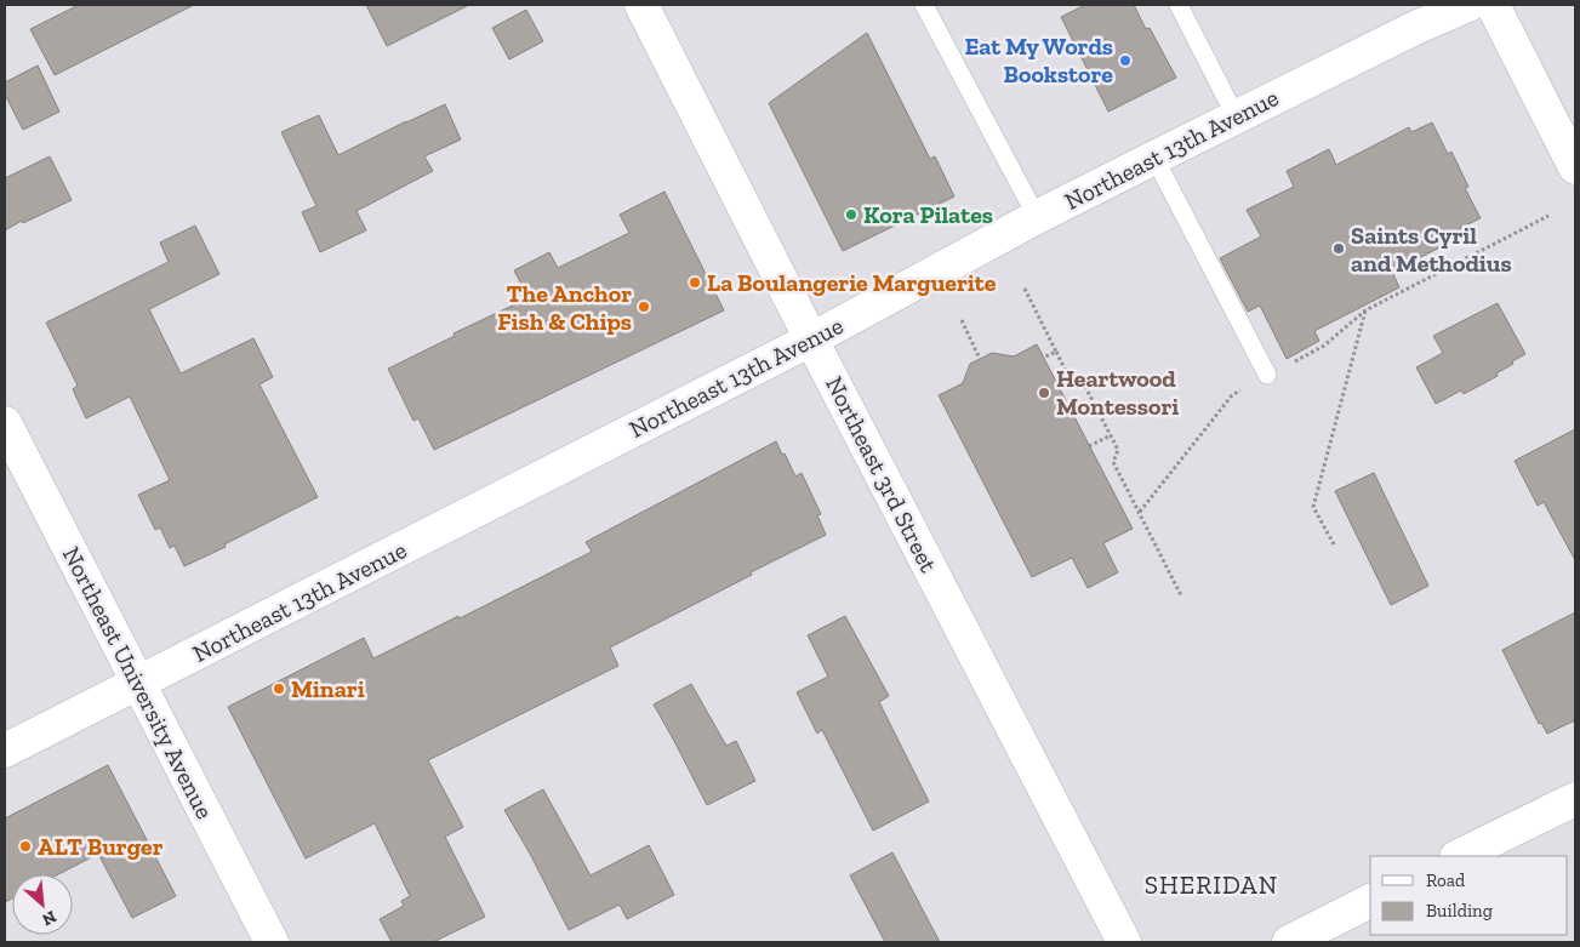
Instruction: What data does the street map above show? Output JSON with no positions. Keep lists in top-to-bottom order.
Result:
{
  "streets": {
    "street": ["Northeast 13th Avenue", "Northeast 3rd Street", "Northeast University Avenue"]
  },
  "crossings": [
    ["Northeast 13th Avenue", "Northeast 3rd Street"],
    ["Northeast 13th Avenue", "Northeast University Avenue"]
  ],
  "districts": ["SHERIDAN"],
  "places": [
    "Eat My Words Bookstore",
    "Kora Pilates",
    "Saints Cyril and Methodius",
    "La Boulangerie Marguerite",
    "The Anchor Fish & Chips",
    "Heartwood Montessori",
    "Minari",
    "ALT Burger"
  ],
  "legend": ["Road", "Building"],
  "north": "bottom right"
}
